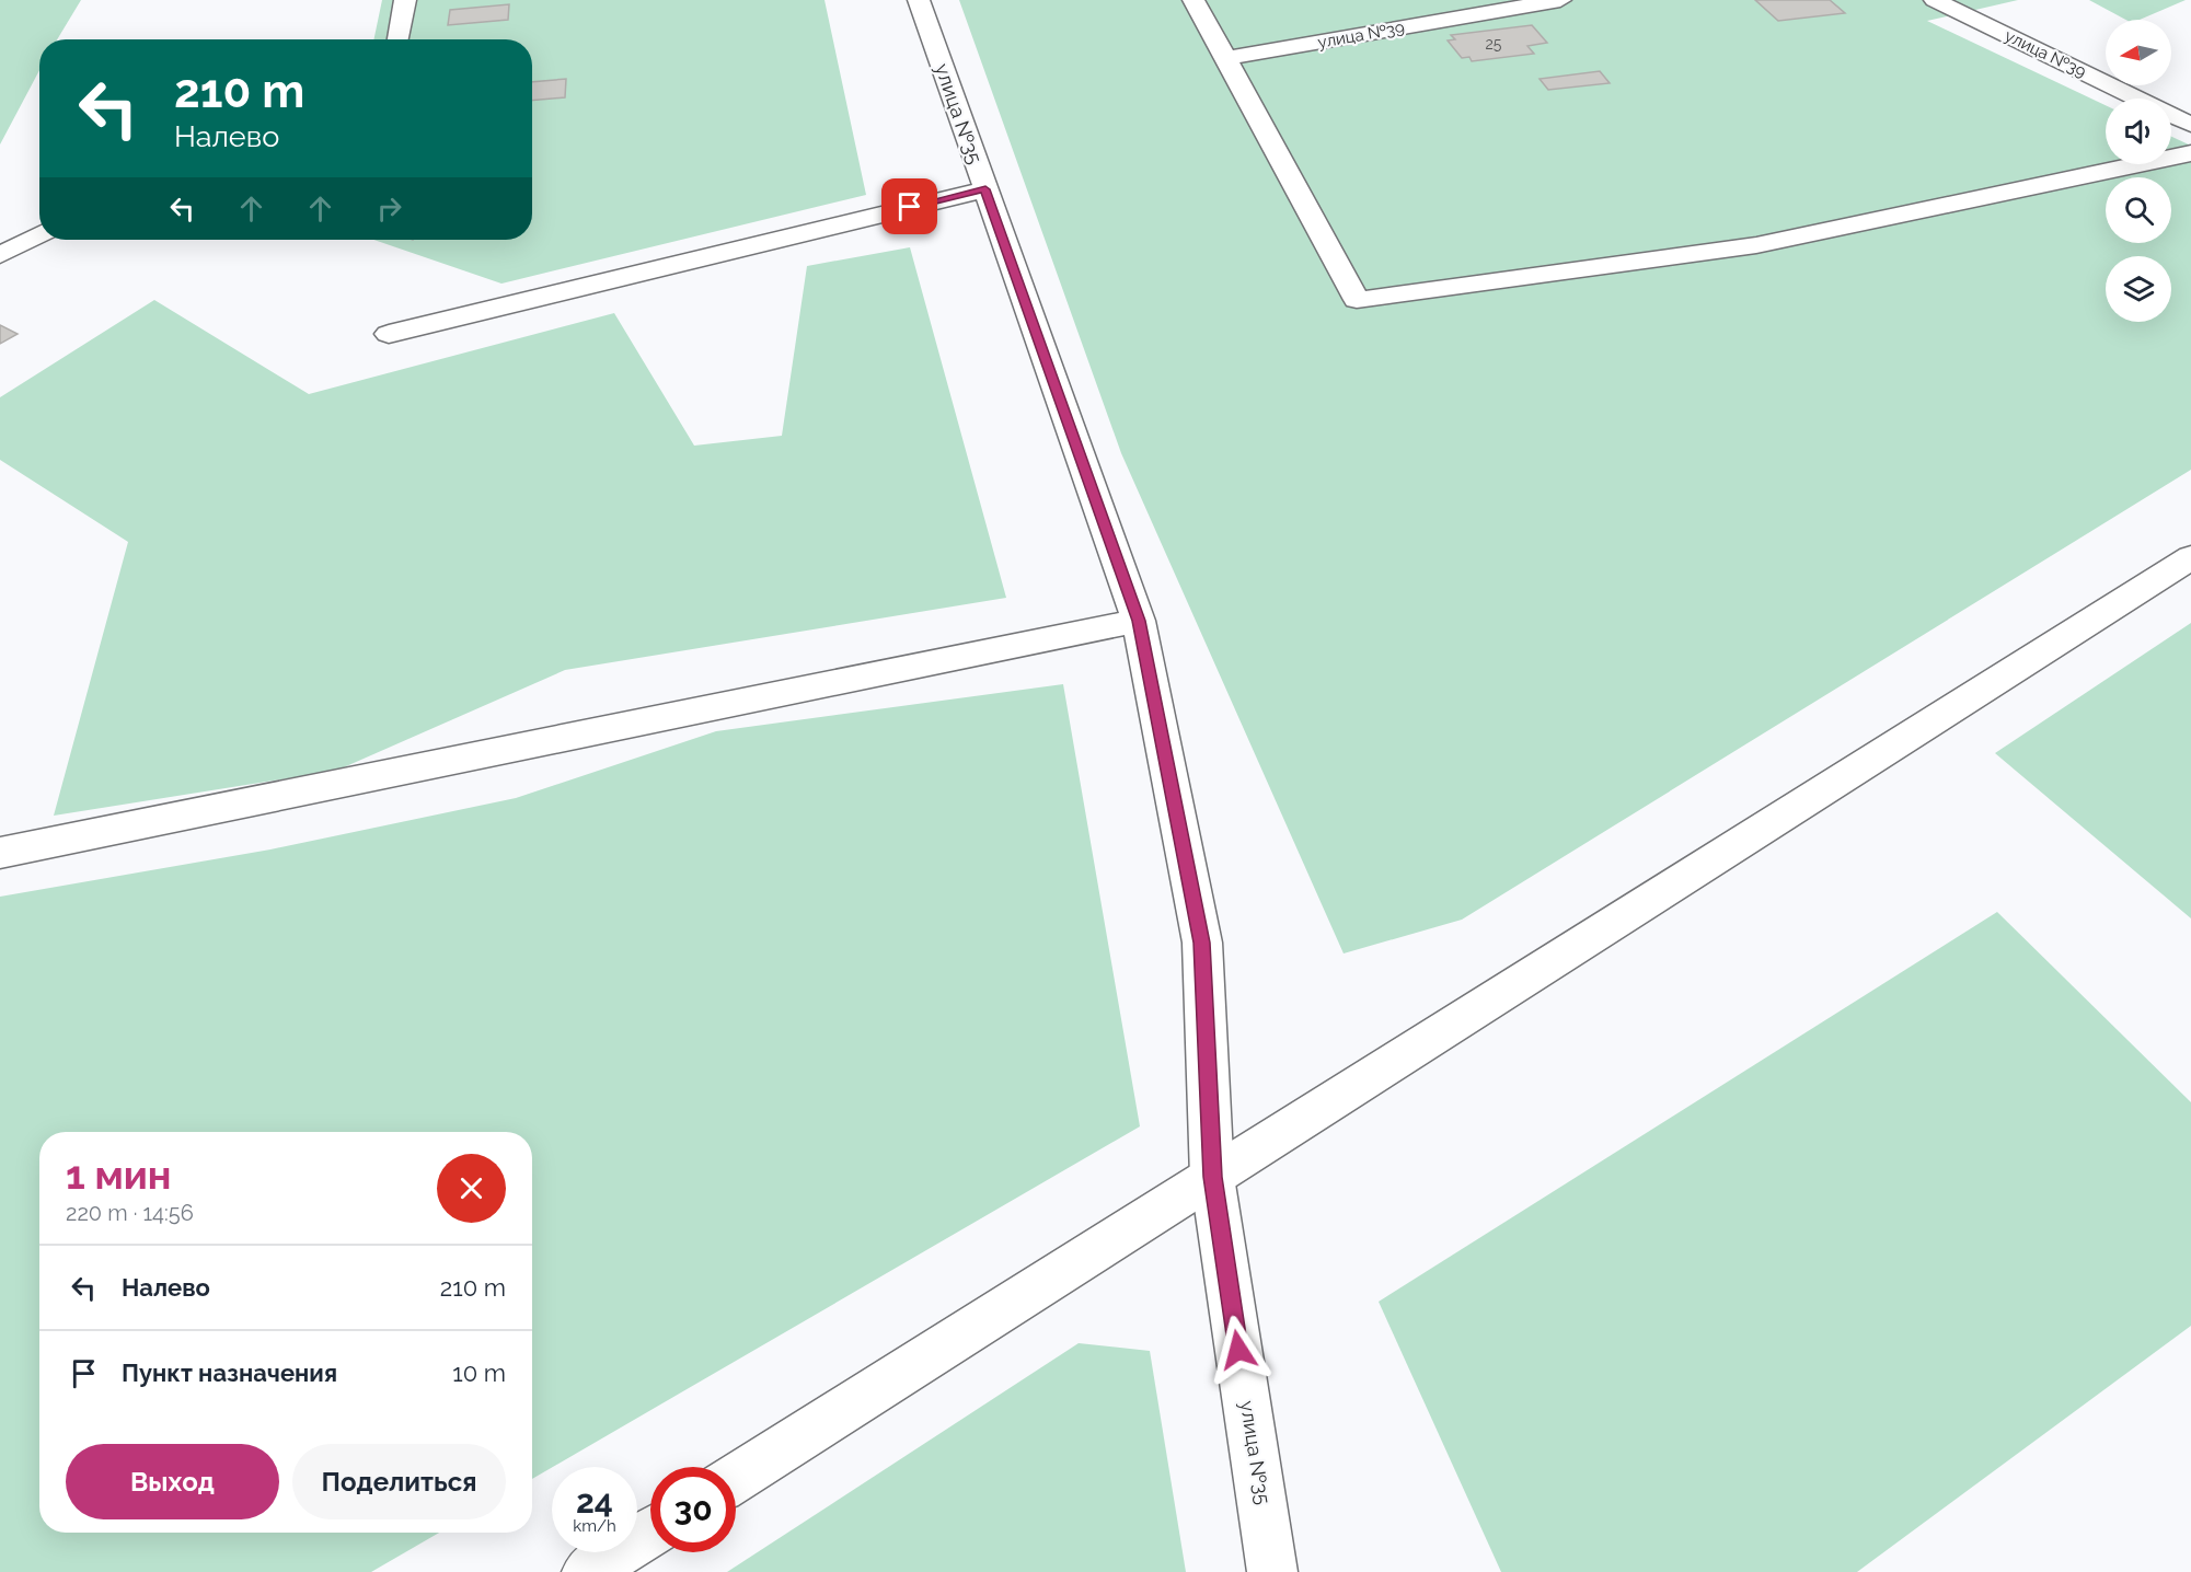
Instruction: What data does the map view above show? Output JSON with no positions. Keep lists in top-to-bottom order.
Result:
{
  "streets": {
    "street": ["улица №39", "улица №35"]
  },
  "house_numbers": ["25"],
  "north": "left",
  "page": {
    "turn": ["210 m", "Налево"],
    "heading": ["1 мин", "220 m · 14:56"],
    "list": [
      {
        "name": "Налево",
        "value": "210 m"
      },
      {
        "name": "Пункт назначения",
        "value": "10 m"
      }
    ],
    "buttons": ["Выход", "Поделиться"],
    "speed": "24 km/h",
    "limit": "30"
  }
}
